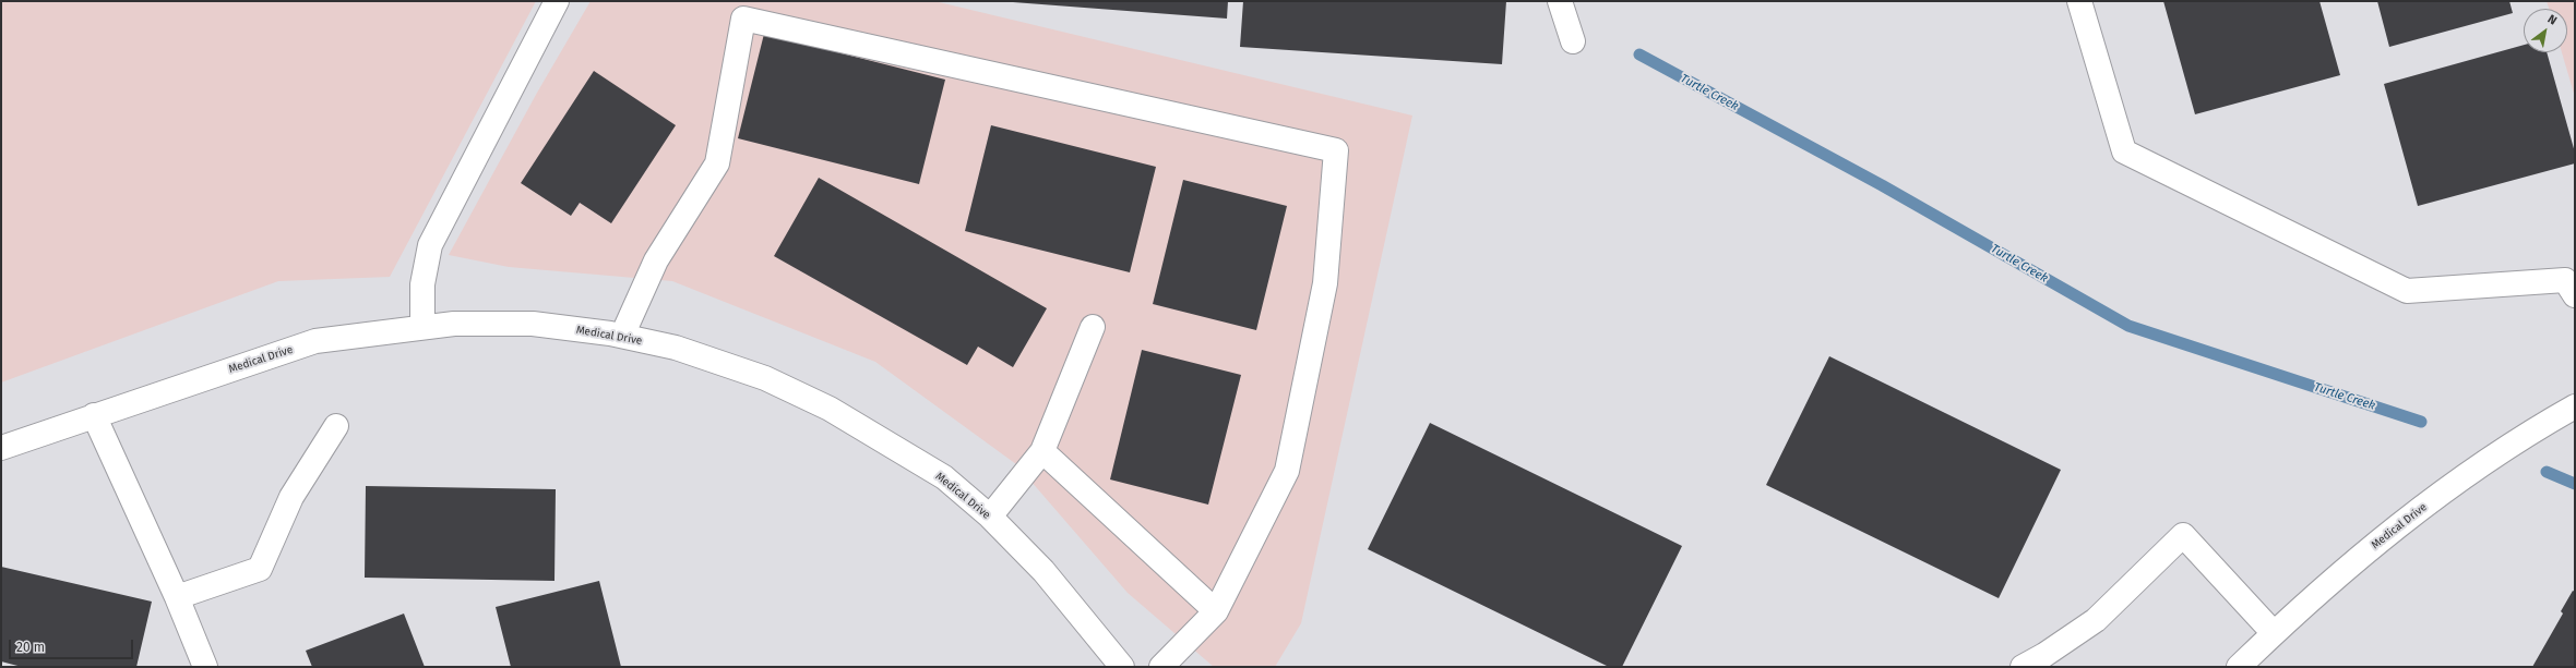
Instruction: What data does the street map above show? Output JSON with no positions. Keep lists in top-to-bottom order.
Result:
{
  "streets": {
    "street": ["Medical Drive"]
  },
  "water": ["Turtle Creek"],
  "scale_bar": "20 m",
  "north": "top right"
}
